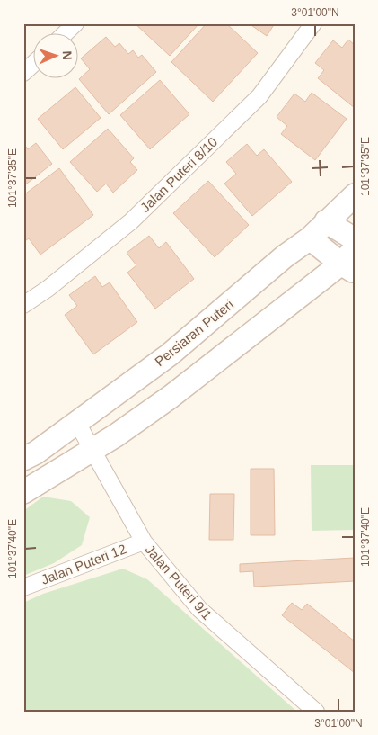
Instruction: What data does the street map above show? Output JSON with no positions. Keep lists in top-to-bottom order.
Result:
{
  "streets": {
    "main road": ["Persiaran Puteri"],
    "street": ["Jalan Puteri 8/10", "Jalan Puteri 12", "Jalan Puteri 9/1"]
  },
  "crossings": [
    ["Persiaran Puteri", "Jalan Puteri 9/1"],
    ["Jalan Puteri 12", "Jalan Puteri 9/1"]
  ],
  "north": "right",
  "coordinates": ["3°01'00\"N", "101°37'35\"E", "101°37'40\"E"]
}
